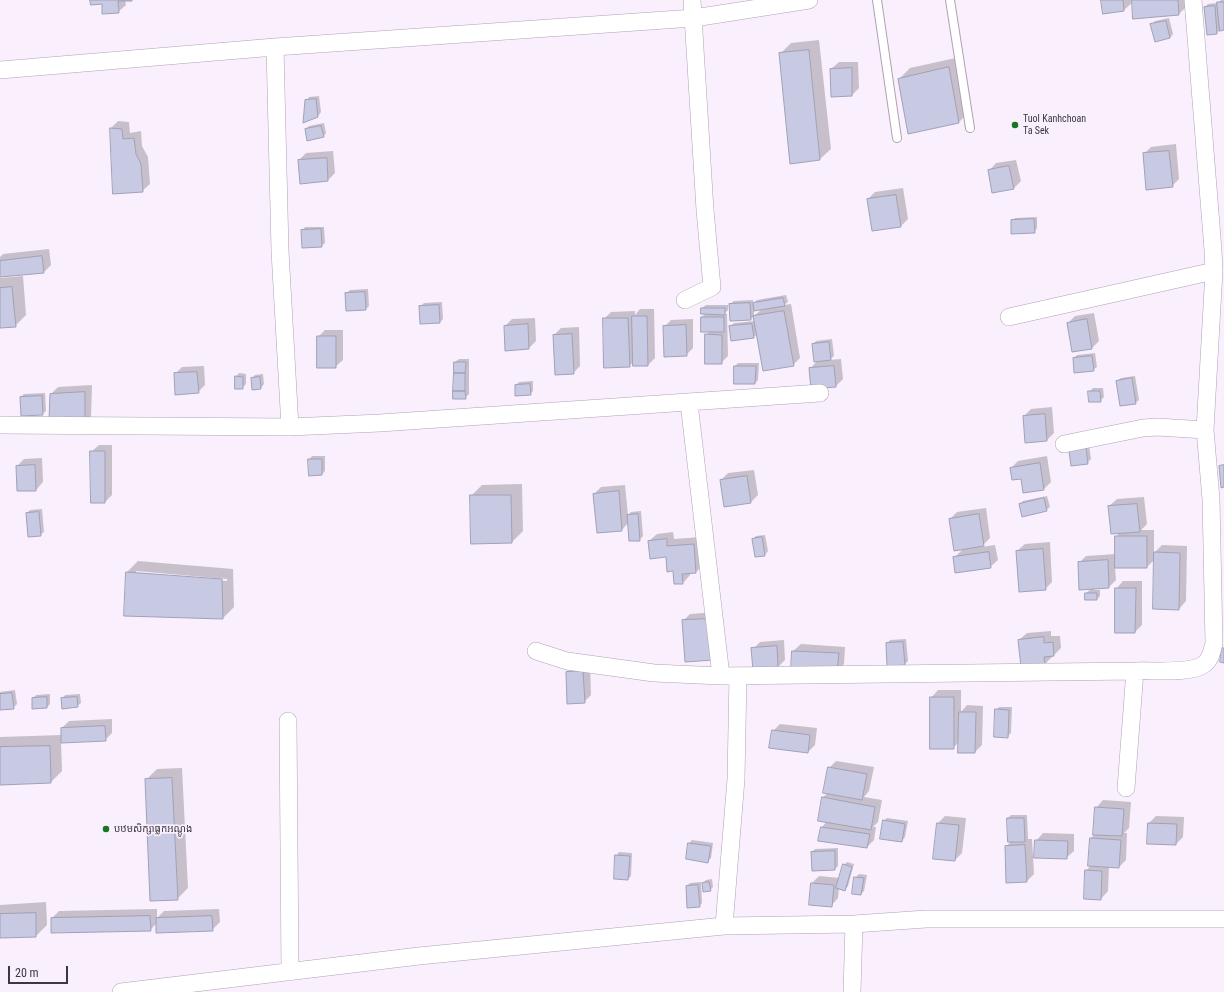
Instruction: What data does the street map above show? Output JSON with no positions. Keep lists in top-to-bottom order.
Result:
{
  "places": ["Tuol Kanhchoan Ta Sek", "បឋមសិក្សាធ្លកអណ្តូង"],
  "scale_bar": "20 m"
}
